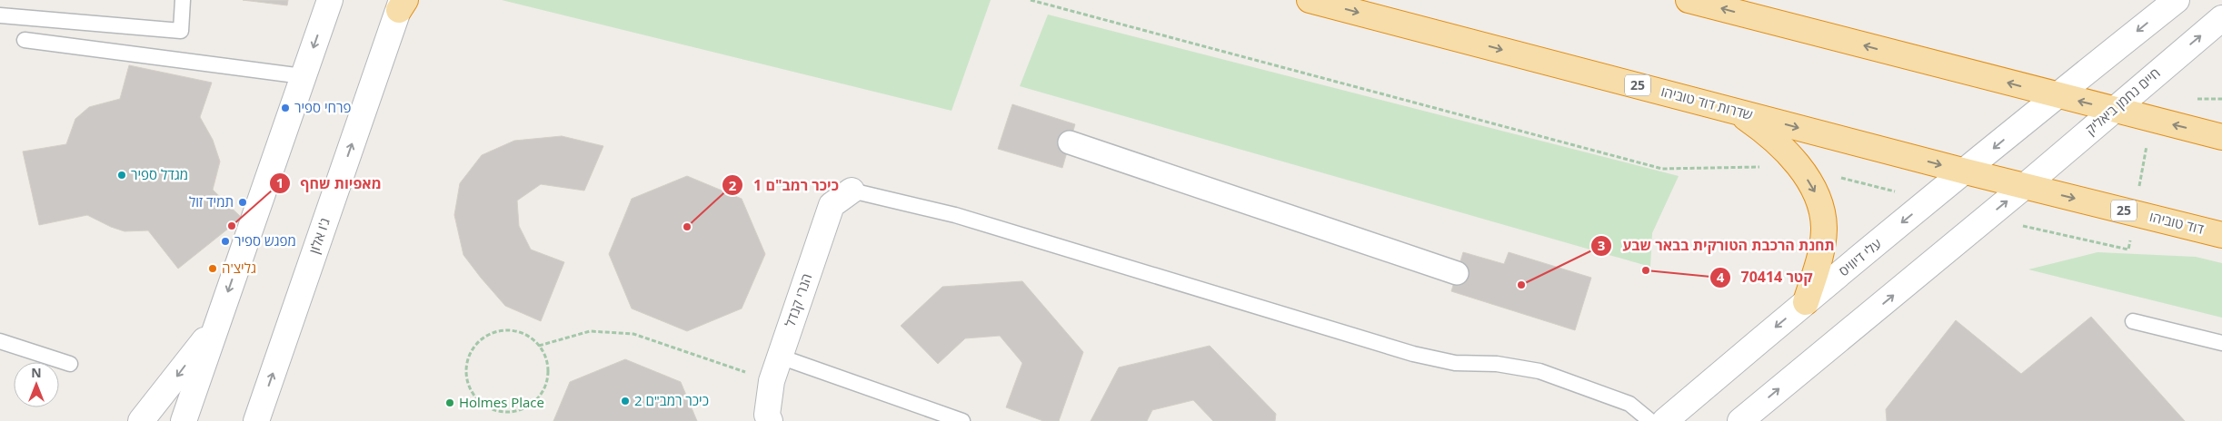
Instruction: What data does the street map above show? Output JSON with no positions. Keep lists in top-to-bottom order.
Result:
{
  "streets": {
    "highway": ["25", "שדרות דוד טוביהו", "דוד טוביהו"],
    "street": [
      "חיים נחמן ביאליק",
      "ג'ו אלון",
      "עלי דיוויס",
      "הנרי קנדל"
    ]
  },
  "crossings": [
    ["חיים נחמן ביאליק", "שדרות דוד טוביהו"],
    ["חיים נחמן ביאליק", "דוד טוביהו"],
    ["שדרות דוד טוביהו", "דוד טוביהו"],
    ["שדרות דוד טוביהו", "עלי דיוויס"]
  ],
  "places": [
    "פרחי ספיר",
    "מגדל ספיר",
    "תמיד זול",
    "מאפיות שחף",
    "כיכר רמב\"ם 1",
    "מפגש ספיר",
    "גליצ'ה",
    "קטר 70414",
    "תחנת הרכבת הטורקית בבאר שבע",
    "כיכר רמב\"ם 2",
    "Holmes Place"
  ],
  "north": "top"
}
